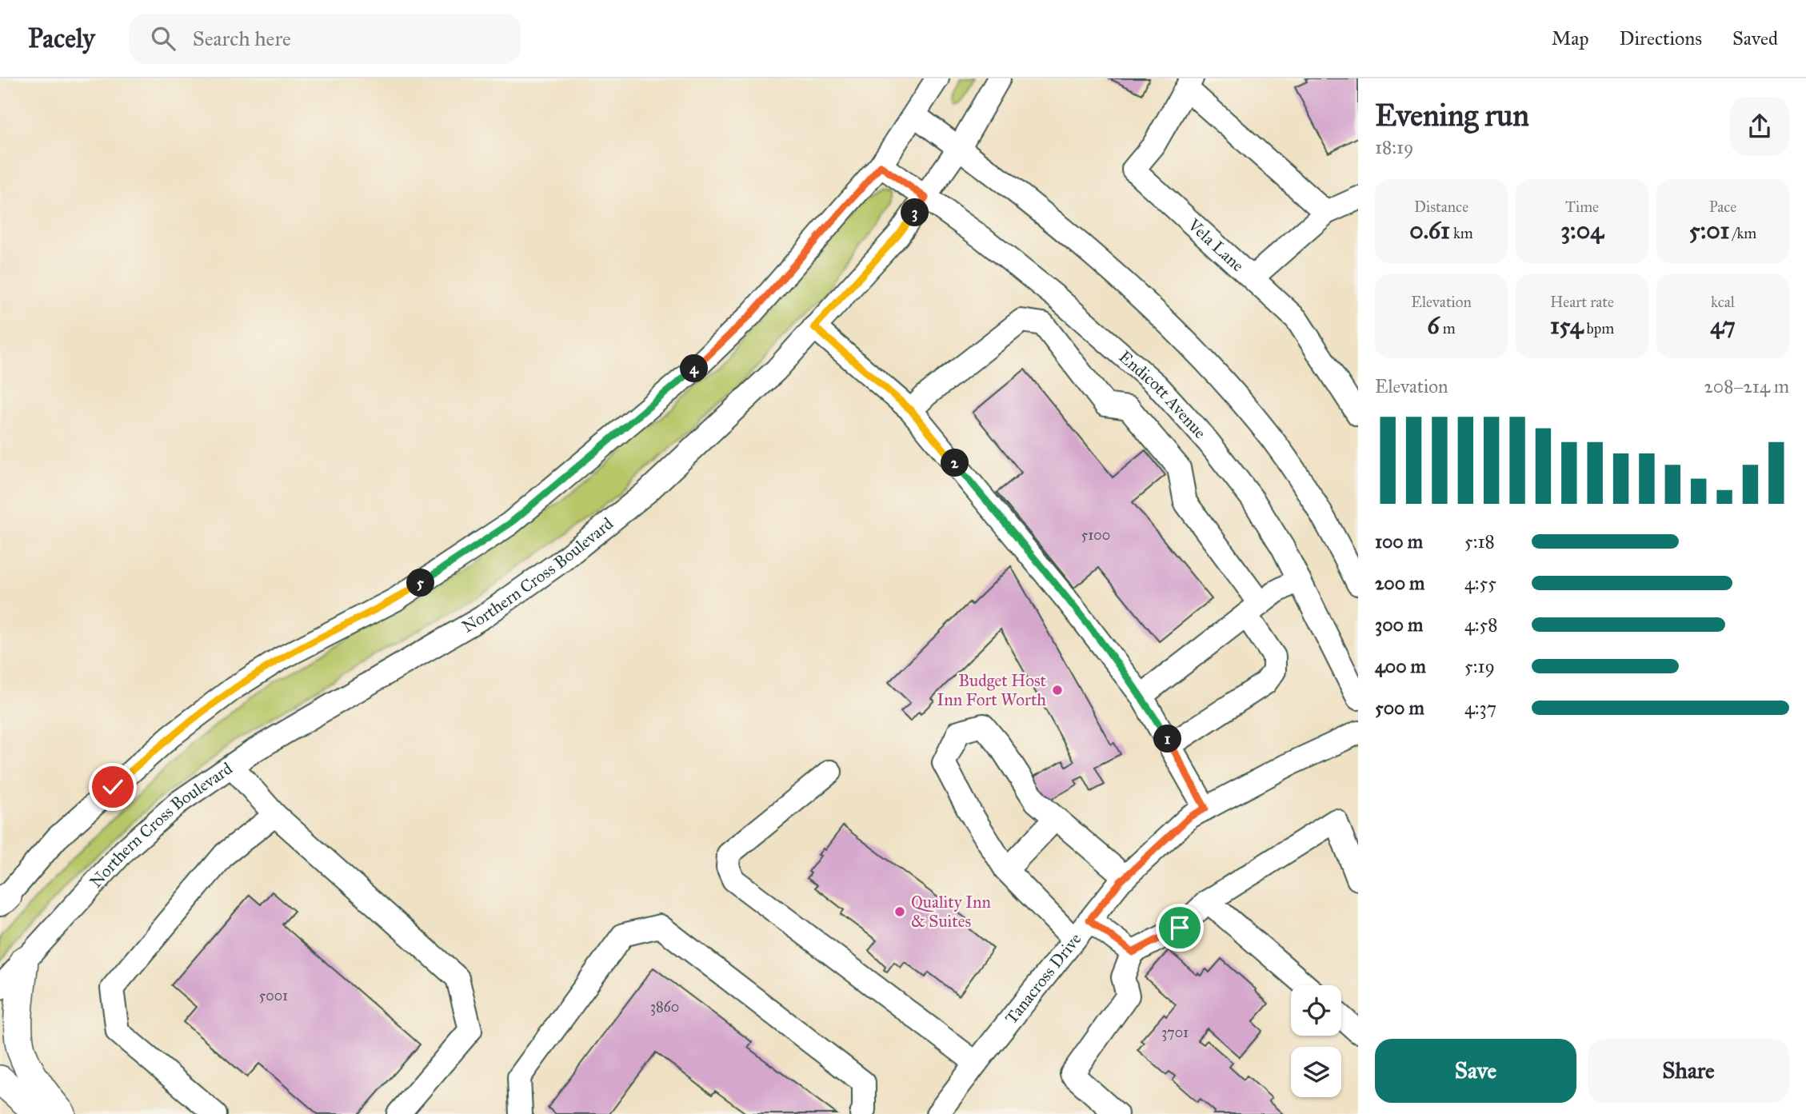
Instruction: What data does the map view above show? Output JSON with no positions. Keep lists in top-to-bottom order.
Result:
{
  "streets": {
    "street": [
      "Vela Lane",
      "Endicott Avenue",
      "Northern Cross Boulevard",
      "Tanacross Drive"
    ]
  },
  "crossings": [
    ["Endicott Avenue", "Northern Cross Boulevard"]
  ],
  "places": ["Budget Host Inn Fort Worth", "Quality Inn & Suites"],
  "house_numbers": [
    "5100",
    "5001",
    "3860",
    "3701"
  ],
  "page": {
    "header": "Pacely",
    "search": "Search here",
    "nav": ["Map", "Directions", "Saved"],
    "heading": ["Evening run", "18:19"],
    "stats": [
      ["Distance", "0.61 km"],
      ["Time", "3:04"],
      ["Pace", "5:01 /km"],
      ["Elevation", "6 m"],
      ["Heart rate", "154 bpm"],
      ["kcal", "47"]
    ],
    "pins": [
      "3",
      "4",
      "2",
      "5",
      "1"
    ],
    "chart": ["Elevation", "208–214 m"],
    "list": [
      {
        "name": "100 m",
        "note": "5:18"
      },
      {
        "name": "200 m",
        "note": "4:55"
      },
      {
        "name": "300 m",
        "note": "4:58"
      },
      {
        "name": "400 m",
        "note": "5:19"
      },
      {
        "name": "500 m",
        "note": "4:37"
      }
    ],
    "buttons": ["Save", "Share"]
  }
}
